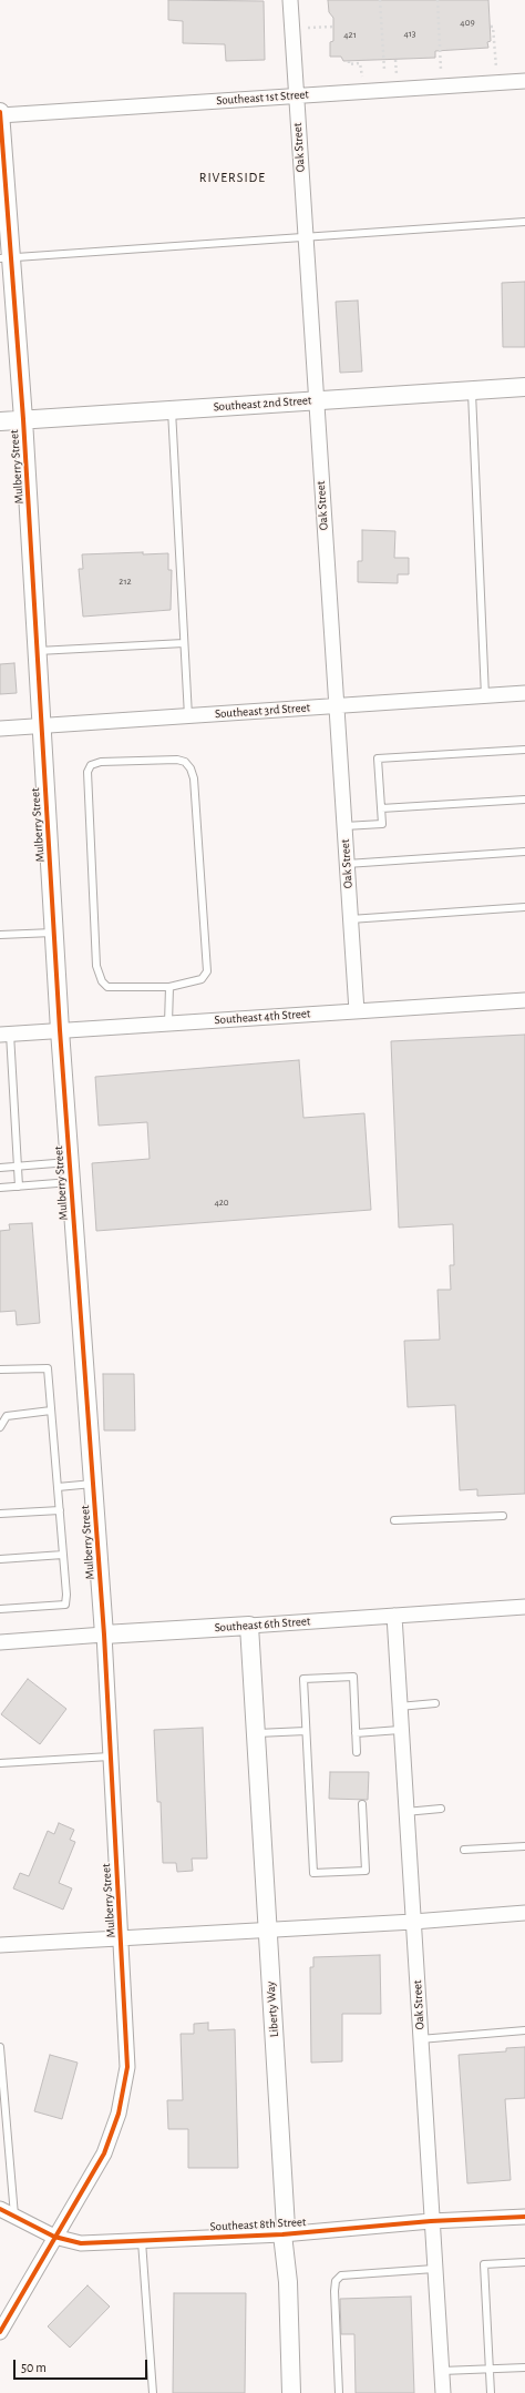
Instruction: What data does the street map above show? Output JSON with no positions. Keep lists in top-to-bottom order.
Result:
{
  "streets": {
    "street": [
      "Southeast 1st Street",
      "Oak Street",
      "Southeast 2nd Street",
      "Mulberry Street",
      "Southeast 3rd Street",
      "Southeast 4th Street",
      "Southeast 6th Street",
      "Liberty Way",
      "Southeast 8th Street"
    ]
  },
  "crossings": [
    ["Southeast 1st Street", "Oak Street"],
    ["Southeast 1st Street", "Mulberry Street"],
    ["Oak Street", "Southeast 2nd Street"],
    ["Oak Street", "Southeast 3rd Street"],
    ["Oak Street", "Southeast 4th Street"],
    ["Oak Street", "Southeast 6th Street"],
    ["Oak Street", "Southeast 8th Street"],
    ["Southeast 2nd Street", "Mulberry Street"],
    ["Mulberry Street", "Southeast 3rd Street"],
    ["Mulberry Street", "Southeast 4th Street"],
    ["Mulberry Street", "Southeast 6th Street"],
    ["Mulberry Street", "Southeast 8th Street"],
    ["Southeast 6th Street", "Liberty Way"],
    ["Liberty Way", "Southeast 8th Street"]
  ],
  "districts": ["RIVERSIDE"],
  "house_numbers": [
    "409",
    "413",
    "421",
    "212",
    "420"
  ],
  "scale_bar": "50 m"
}
